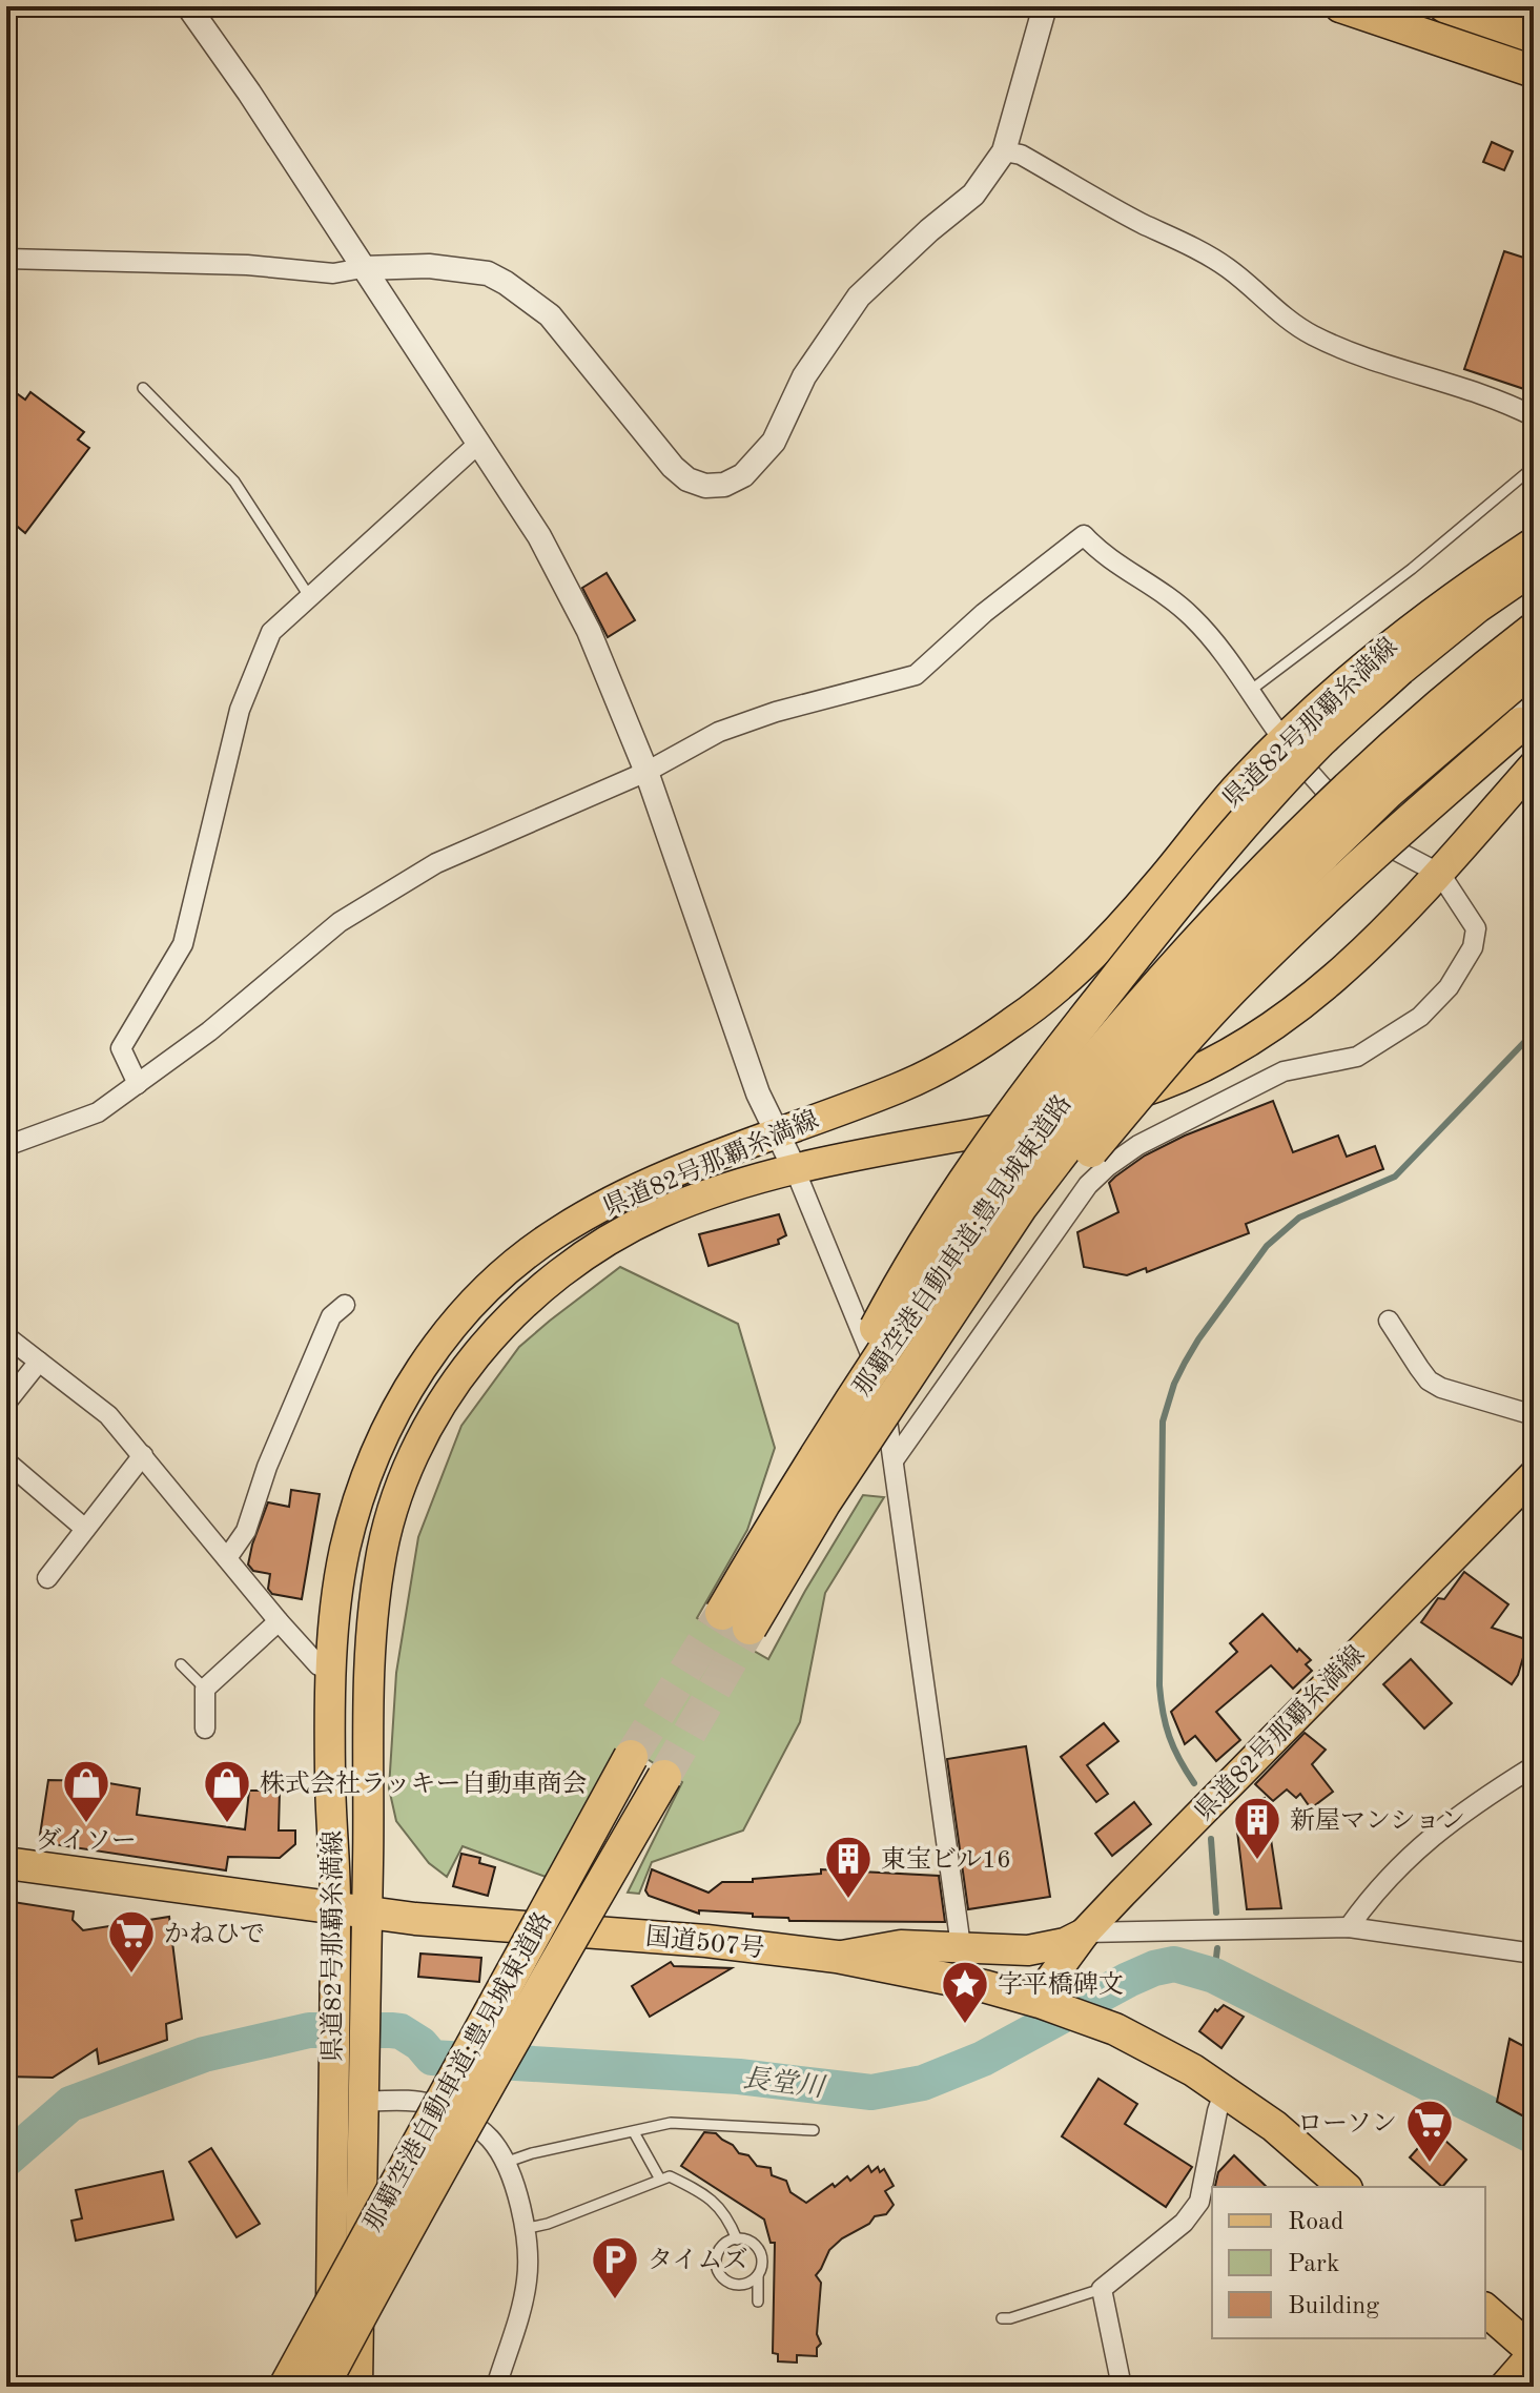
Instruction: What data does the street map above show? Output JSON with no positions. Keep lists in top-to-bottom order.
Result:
{
  "streets": {
    "highway": ["那覇空港自動車道;豊見城東道路", "国道507号"],
    "main road": ["県道82号那覇糸満線"]
  },
  "crossings": [
    ["県道82号那覇糸満線", "国道507号"]
  ],
  "water": ["長堂川"],
  "places": {
    "shop": ["ダイソー", "株式会社ラッキー自動車商会"],
    "building": ["新屋マンション", "東宝ビル16"],
    "supermarket": ["かねひで", "ローソン"],
    "place": ["字平橋碑文"],
    "parking": ["タイムズ"]
  },
  "legend": ["Road", "Park", "Building"]
}
